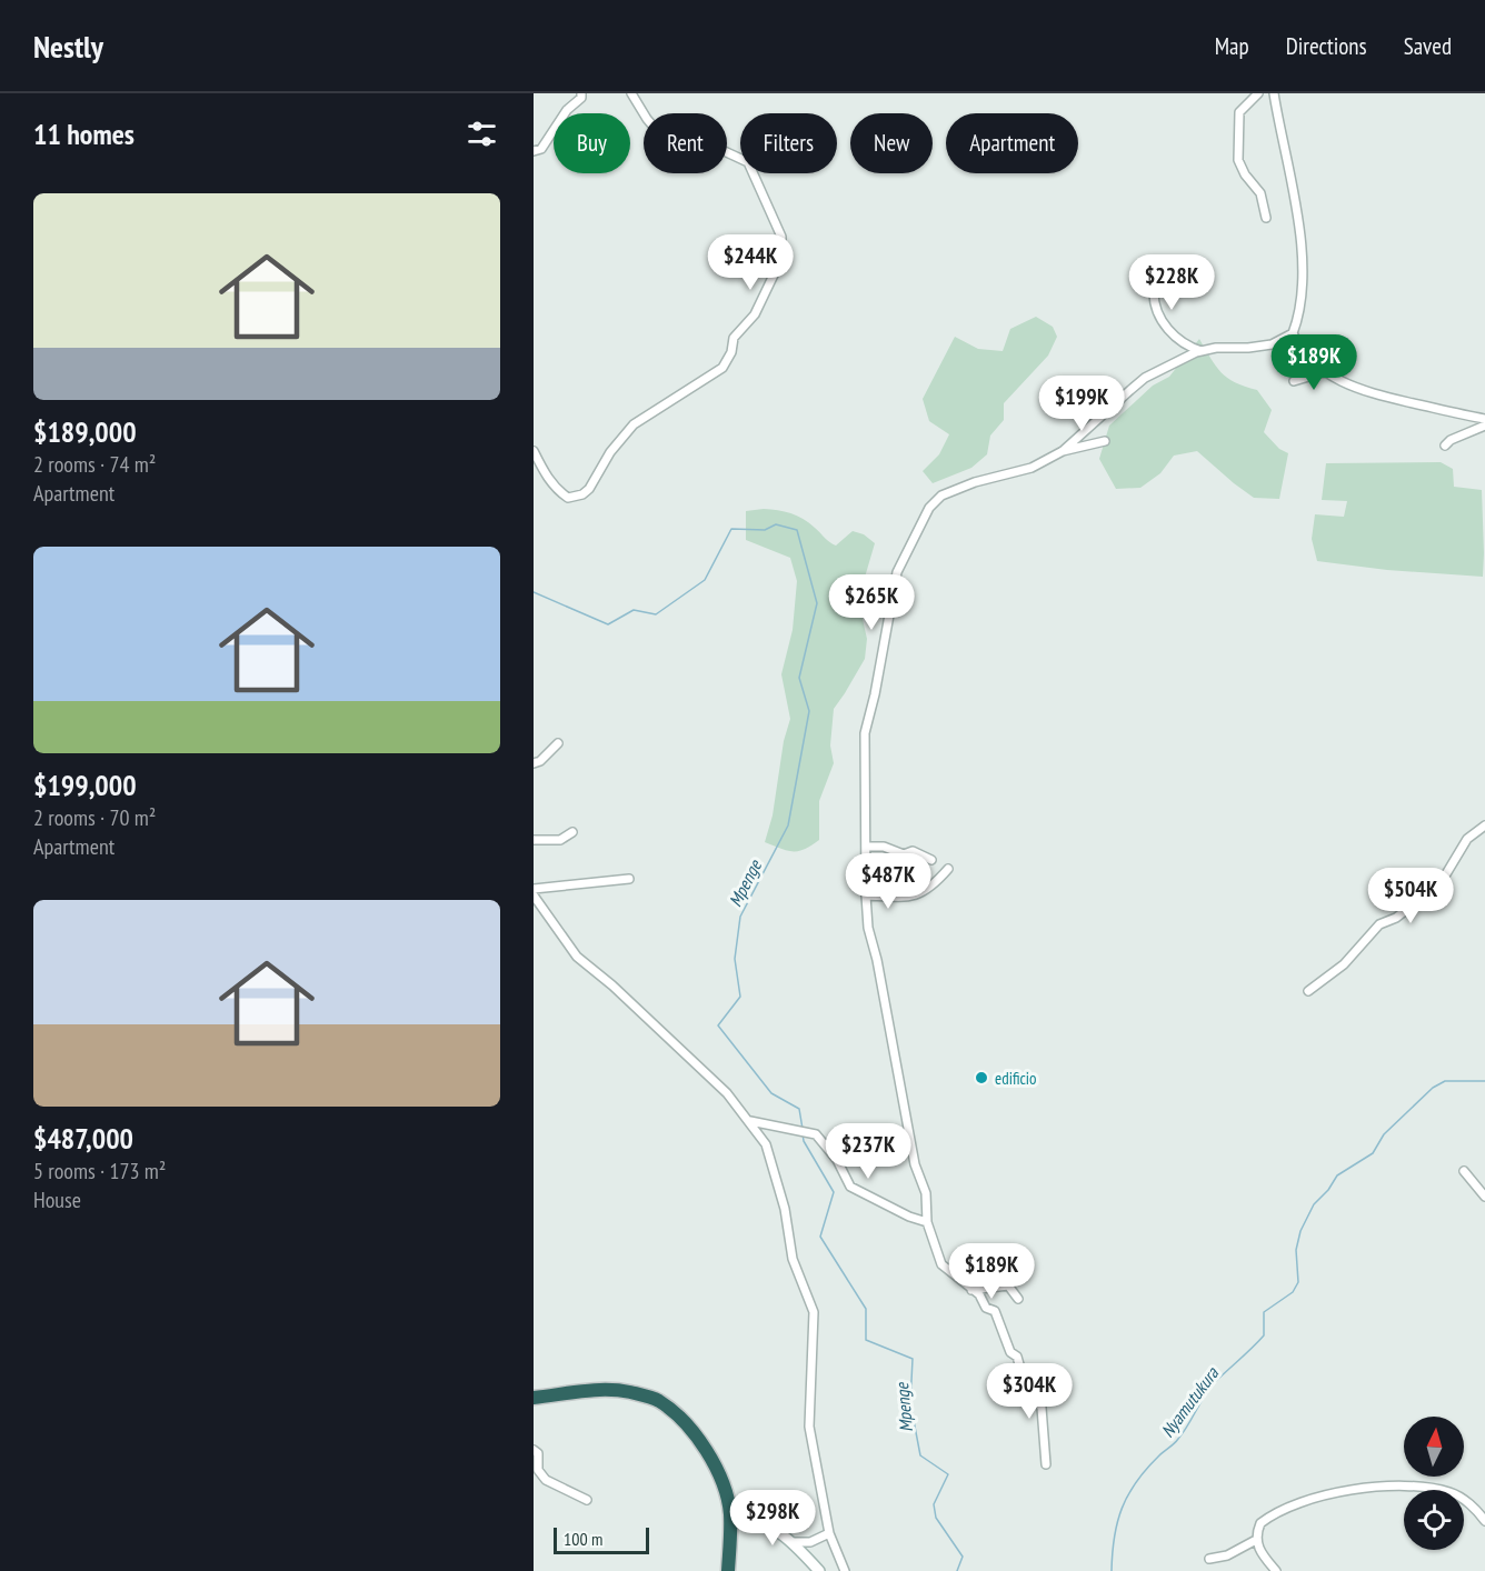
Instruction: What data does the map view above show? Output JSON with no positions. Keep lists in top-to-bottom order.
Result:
{
  "water": ["Mpenge", "Nyamutukura"],
  "places": ["edificio"],
  "scale_bar": "100 m",
  "north": "top",
  "page": {
    "header": "Nestly",
    "nav": ["Map", "Directions", "Saved"],
    "heading": "11 homes",
    "chip": [
      "Buy",
      "Rent",
      "Filters",
      "New",
      "Apartment"
    ],
    "list": [
      {
        "name": "$189,000",
        "note": "2 rooms · 74 m² · Apartment"
      },
      {
        "name": "$199,000",
        "note": "2 rooms · 70 m² · Apartment"
      },
      {
        "name": "$487,000",
        "note": "5 rooms · 173 m² · House"
      }
    ],
    "price": [
      "$244K",
      "$228K",
      "$189K",
      "$199K",
      "$265K",
      "$487K",
      "$504K",
      "$237K",
      "$189K",
      "$304K",
      "$298K"
    ],
    "scale": "100 m"
  }
}
